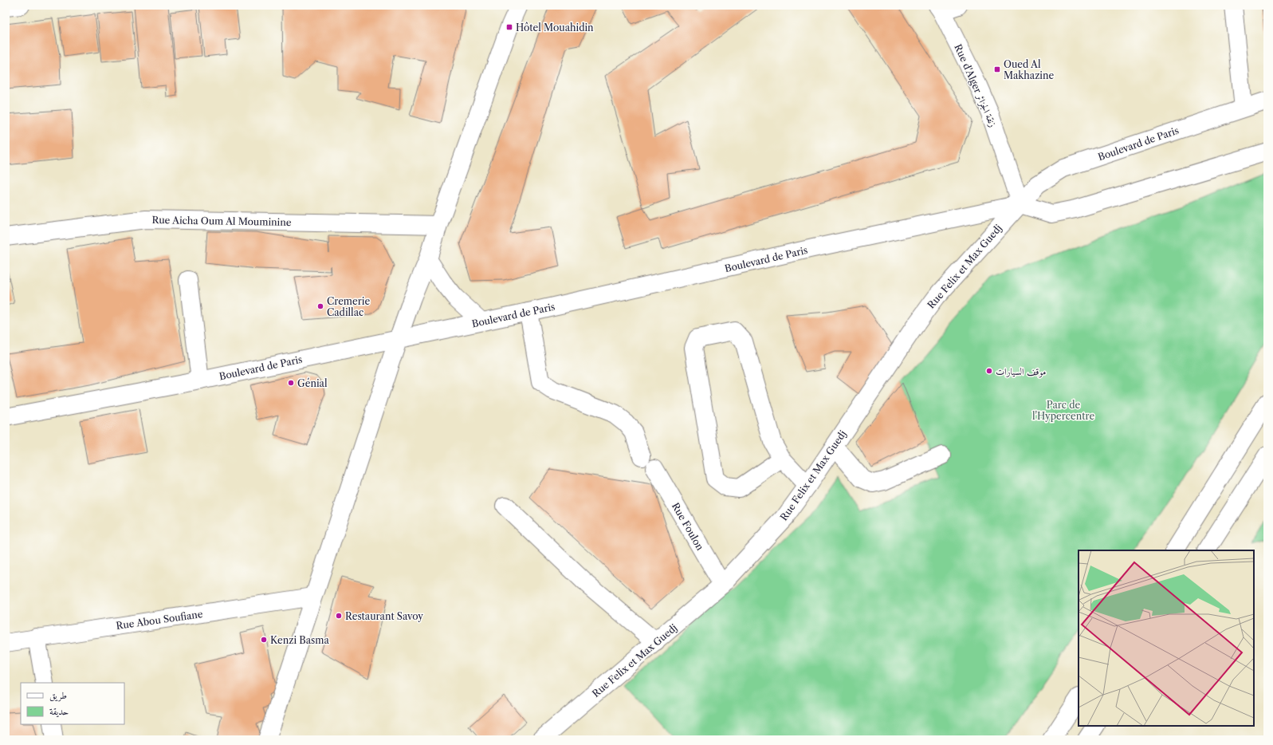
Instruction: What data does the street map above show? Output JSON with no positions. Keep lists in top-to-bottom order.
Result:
{
  "streets": {
    "main road": [
      "Rue d'Alger زنقة الجزائر",
      "Boulevard de Paris",
      "Rue Aicha Oum Al Mouminine",
      "Rue Felix et Max Guedj",
      "Rue Foulon",
      "Rue Abou Soufiane"
    ]
  },
  "crossings": [
    ["Rue d'Alger زنقة الجزائر", "Boulevard de Paris"],
    ["Rue d'Alger زنقة الجزائر", "Rue Felix et Max Guedj"],
    ["Boulevard de Paris", "Rue Felix et Max Guedj"],
    ["Rue Felix et Max Guedj", "Rue Foulon"]
  ],
  "parks": ["Parc de l'Hypercentre"],
  "places": {
    "transit": ["Hôtel Mouahidin", "Oued Al Makhazine"],
    "other": [
      "Cremerie Cadillac",
      "موقف السيارات",
      "Génial",
      "Restaurant Savoy",
      "Kenzi Basma"
    ]
  },
  "legend": ["طريق", "حديقة"]
}
